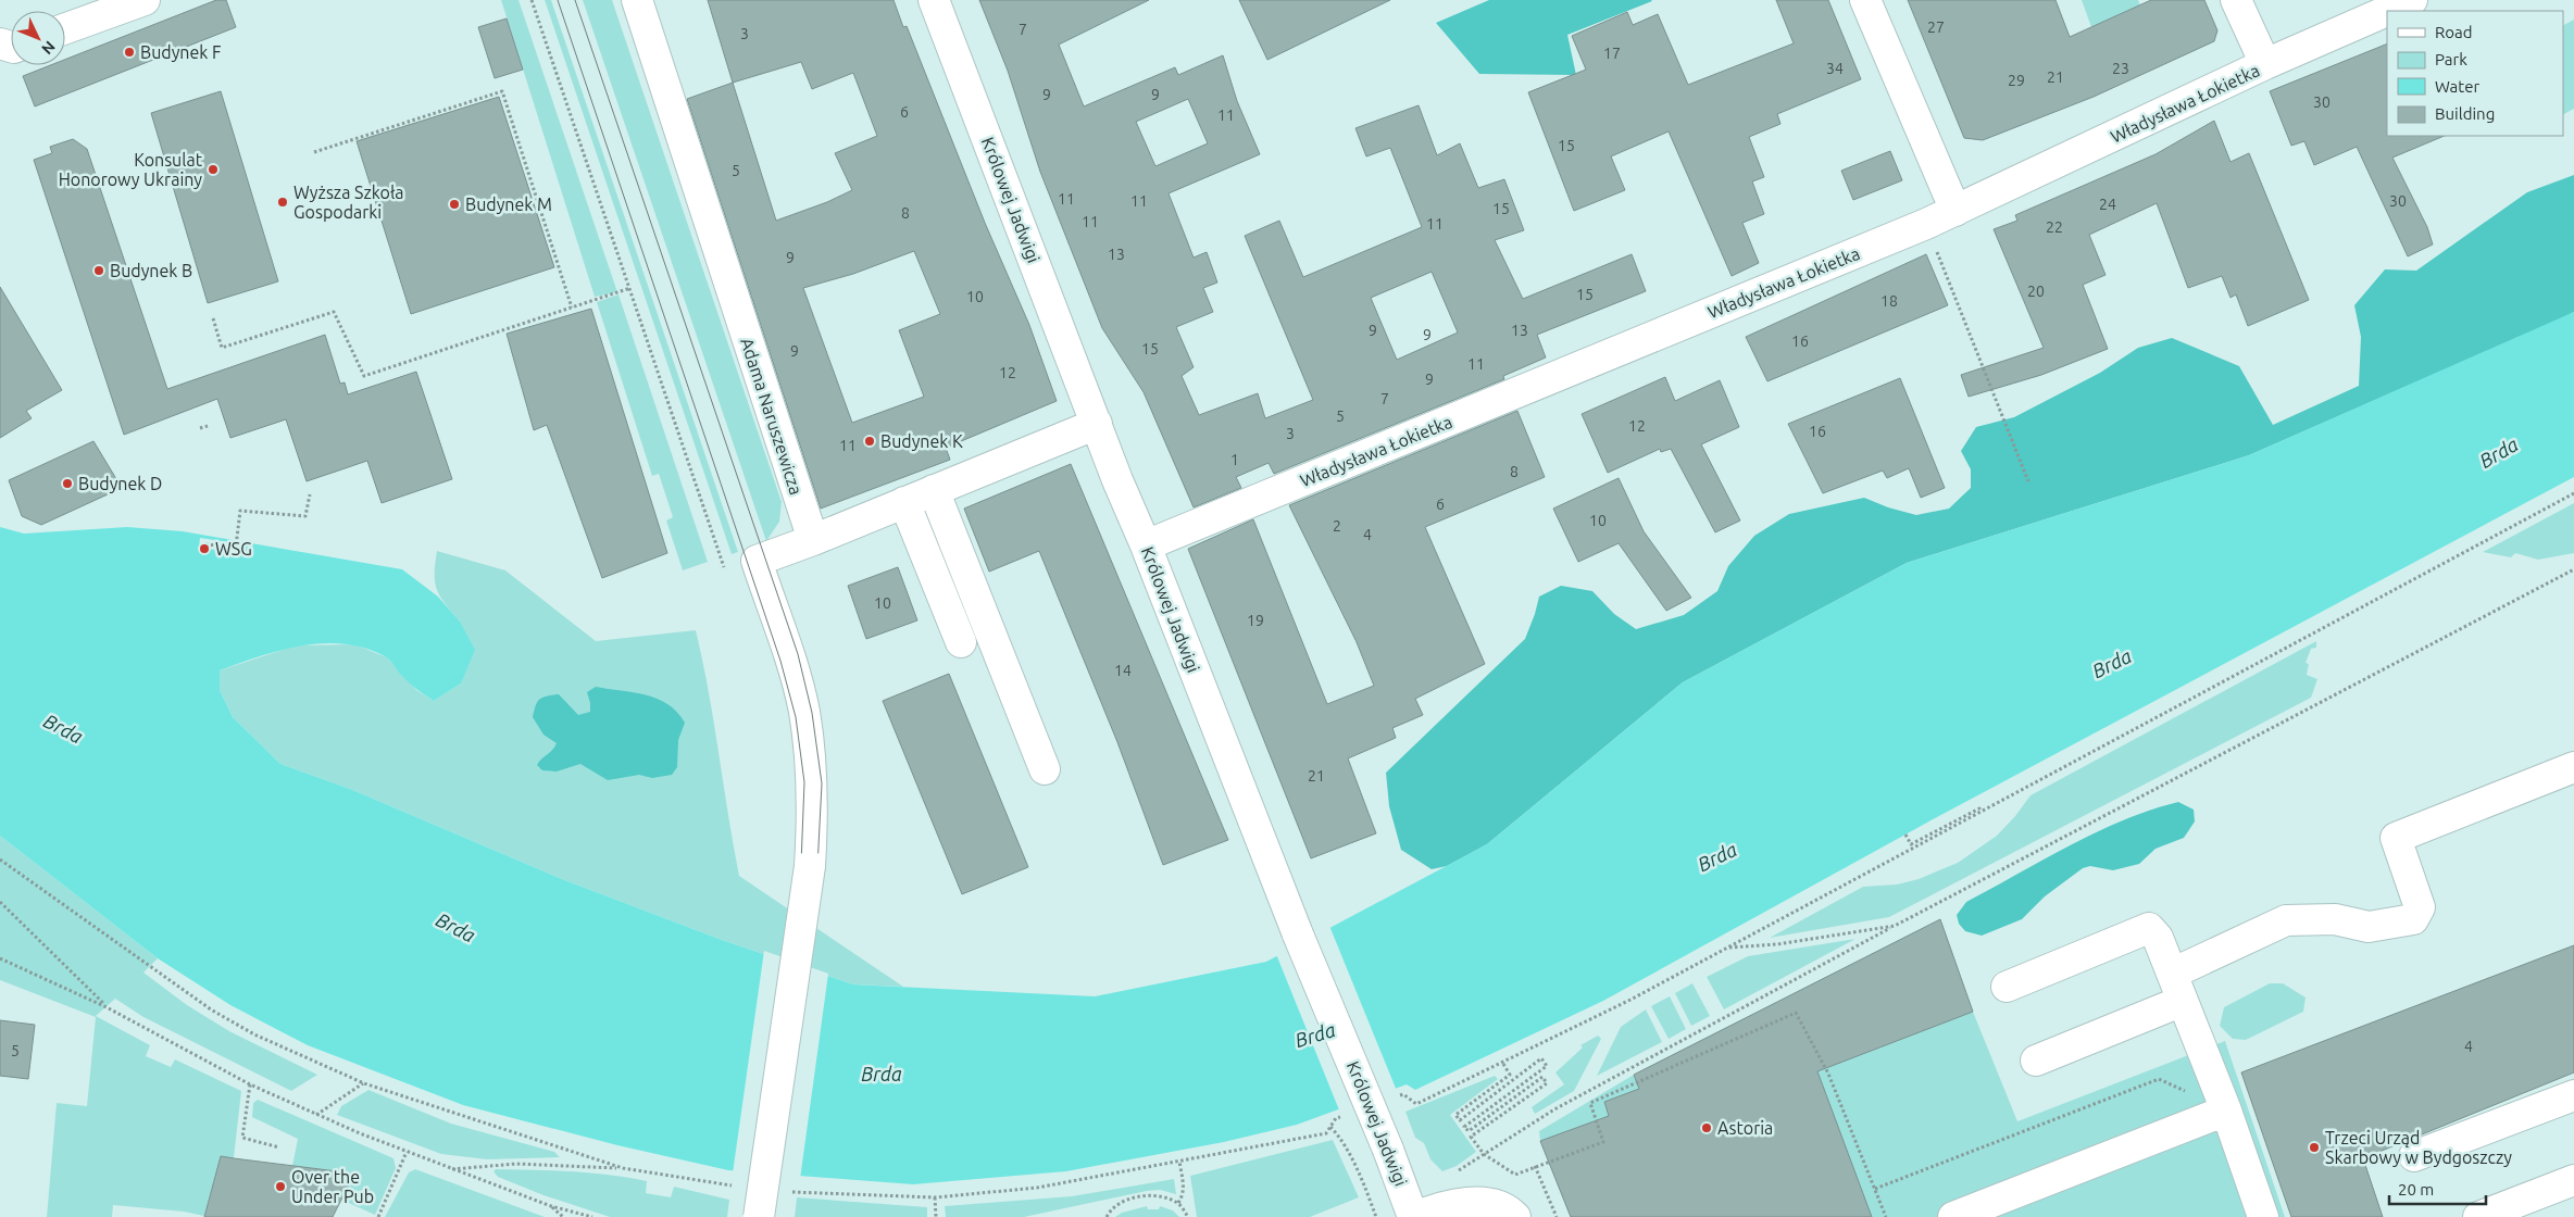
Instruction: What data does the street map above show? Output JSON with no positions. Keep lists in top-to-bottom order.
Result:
{
  "streets": {
    "street": ["Władysława Łokietka", "Królowej Jadwigi", "Adama Naruszewicza"]
  },
  "crossings": [
    ["Władysława Łokietka", "Królowej Jadwigi"]
  ],
  "water": ["Brda"],
  "places": [
    "Budynek F",
    "Konsulat Honorowy Ukrainy",
    "Wyższa Szkoła Gospodarki",
    "Budynek M",
    "Budynek B",
    "Budynek K",
    "Budynek D",
    "WSG",
    "Astoria",
    "Trzeci Urząd Skarbowy w Bydgoszczy",
    "Over the Under Pub"
  ],
  "house_numbers": [
    "27",
    "7",
    "3",
    "17",
    "34",
    "23",
    "21",
    "29",
    "9",
    "9",
    "30",
    "6",
    "11",
    "15",
    "5",
    "11",
    "11",
    "30",
    "24",
    "15",
    "8",
    "11",
    "11",
    "22",
    "13",
    "9",
    "20",
    "15",
    "10",
    "18",
    "9",
    "13",
    "9",
    "16",
    "15",
    "9",
    "11",
    "12",
    "9",
    "7",
    "5",
    "12",
    "16",
    "3",
    "11",
    "1",
    "8",
    "6",
    "10",
    "2",
    "4",
    "10",
    "19",
    "14",
    "21",
    "4",
    "5"
  ],
  "legend": [
    "Road",
    "Park",
    "Water",
    "Building"
  ],
  "scale_bar": "20 m",
  "north": "bottom right"
}
